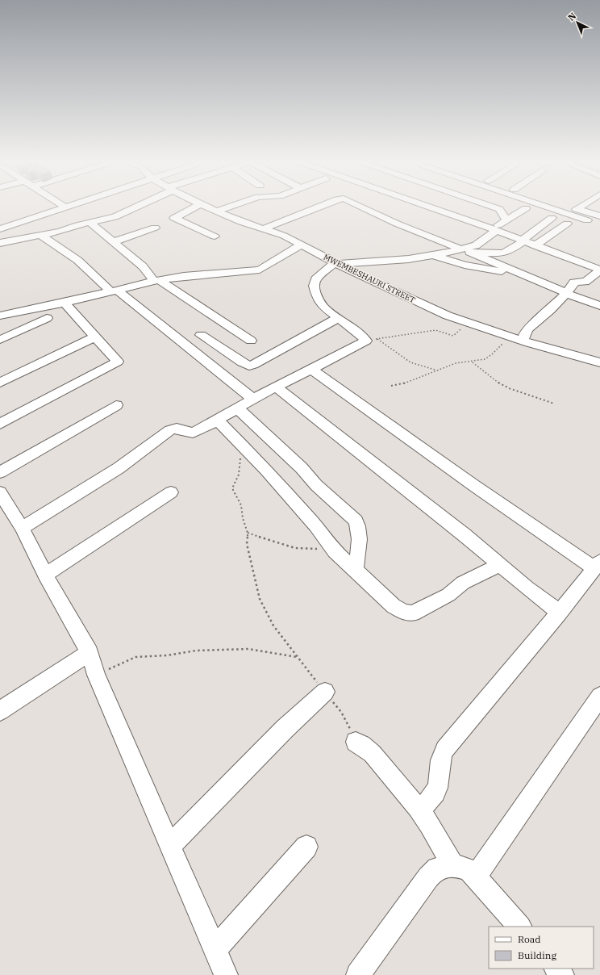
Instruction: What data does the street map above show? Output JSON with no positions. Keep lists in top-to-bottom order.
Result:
{
  "streets": {
    "street": ["MWEMBESHAURI STREET"]
  },
  "legend": ["Road", "Building"],
  "north": "top left"
}
